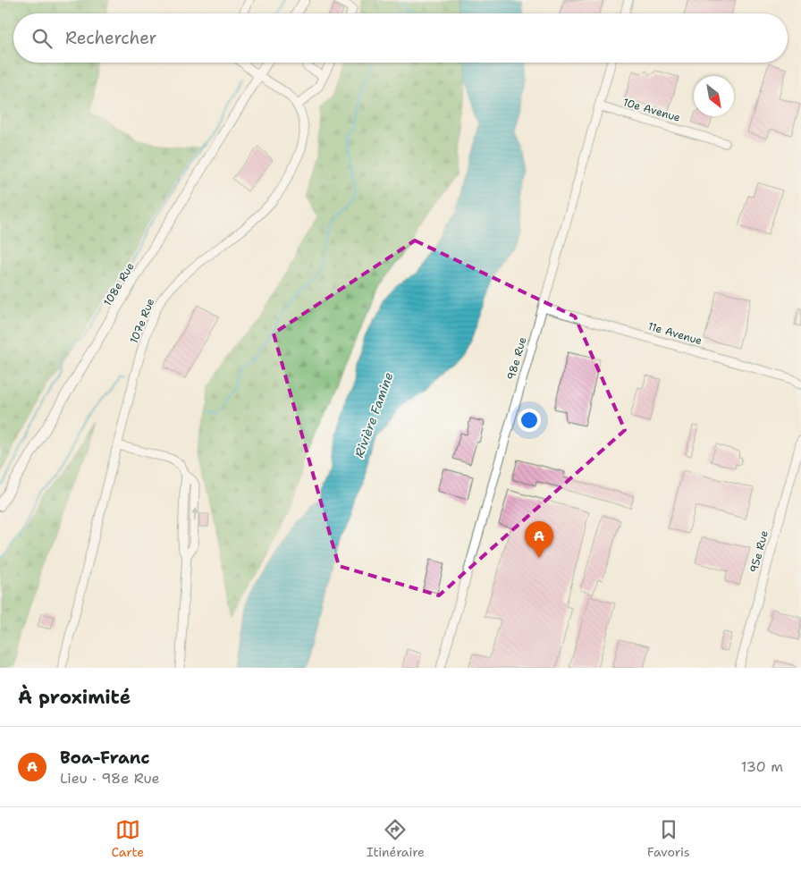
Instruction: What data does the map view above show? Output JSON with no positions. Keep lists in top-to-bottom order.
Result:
{
  "streets": {
    "main road": ["108e Rue"],
    "street": [
      "10e Avenue",
      "107e Rue",
      "11e Avenue",
      "98e Rue",
      "95e Rue"
    ]
  },
  "crossings": [
    ["10e Avenue", "98e Rue"],
    ["108e Rue", "107e Rue"],
    ["11e Avenue", "98e Rue"]
  ],
  "water": ["Rivière Famine"],
  "north": "bottom right",
  "page": {
    "search": "Rechercher",
    "pins": "A",
    "heading": "À proximité",
    "list": [
      {
        "mark": "A",
        "name": "Boa-Franc",
        "note": "Lieu · 98e Rue",
        "value": "130 m"
      }
    ],
    "nav": ["Carte", "Itinéraire", "Favoris"]
  }
}
